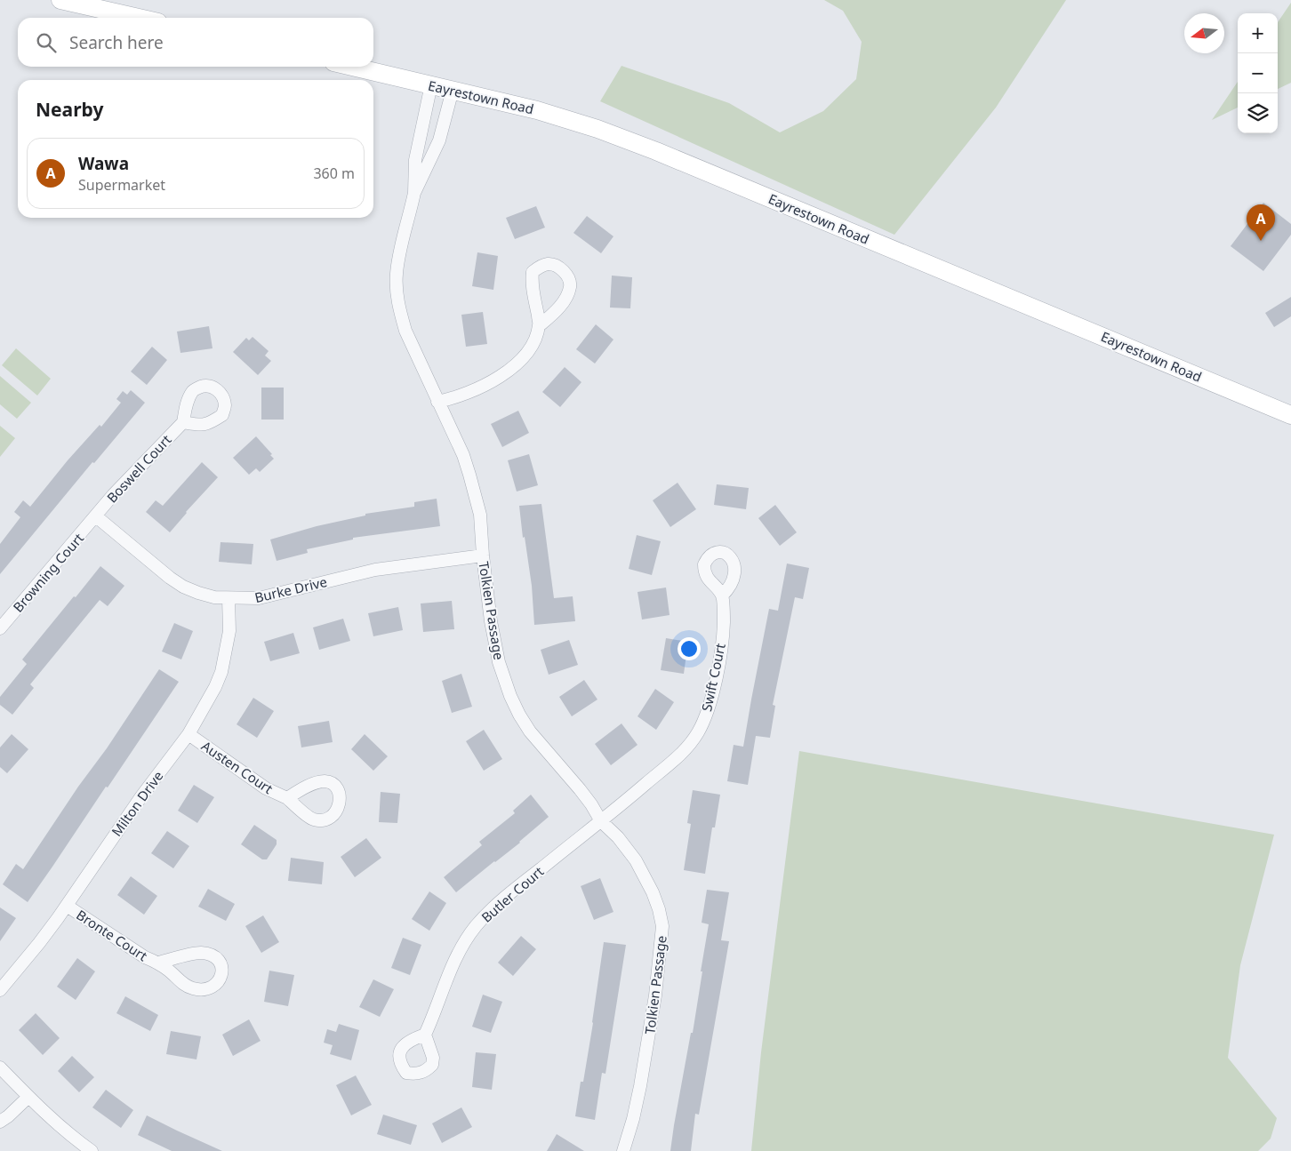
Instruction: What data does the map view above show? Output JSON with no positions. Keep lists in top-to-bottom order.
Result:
{
  "streets": {
    "street": [
      "Eayrestown Road",
      "Boswell Court",
      "Browning Court",
      "Burke Drive",
      "Tolkien Passage",
      "Swift Court",
      "Austen Court",
      "Milton Drive",
      "Butler Court",
      "Bronte Court"
    ]
  },
  "crossings": [
    ["Eayrestown Road", "Tolkien Passage"],
    ["Boswell Court", "Browning Court"],
    ["Boswell Court", "Burke Drive"],
    ["Browning Court", "Burke Drive"],
    ["Burke Drive", "Tolkien Passage"],
    ["Burke Drive", "Milton Drive"],
    ["Tolkien Passage", "Swift Court"],
    ["Tolkien Passage", "Butler Court"],
    ["Swift Court", "Butler Court"],
    ["Austen Court", "Milton Drive"],
    ["Milton Drive", "Bronte Court"]
  ],
  "north": "left",
  "page": {
    "map_buttons": ["+", "−"],
    "search": "Search here",
    "heading": "Nearby",
    "list": [
      {
        "mark": "A",
        "name": "Wawa",
        "note": "Supermarket",
        "value": "360 m"
      }
    ],
    "pins": "A"
  }
}
